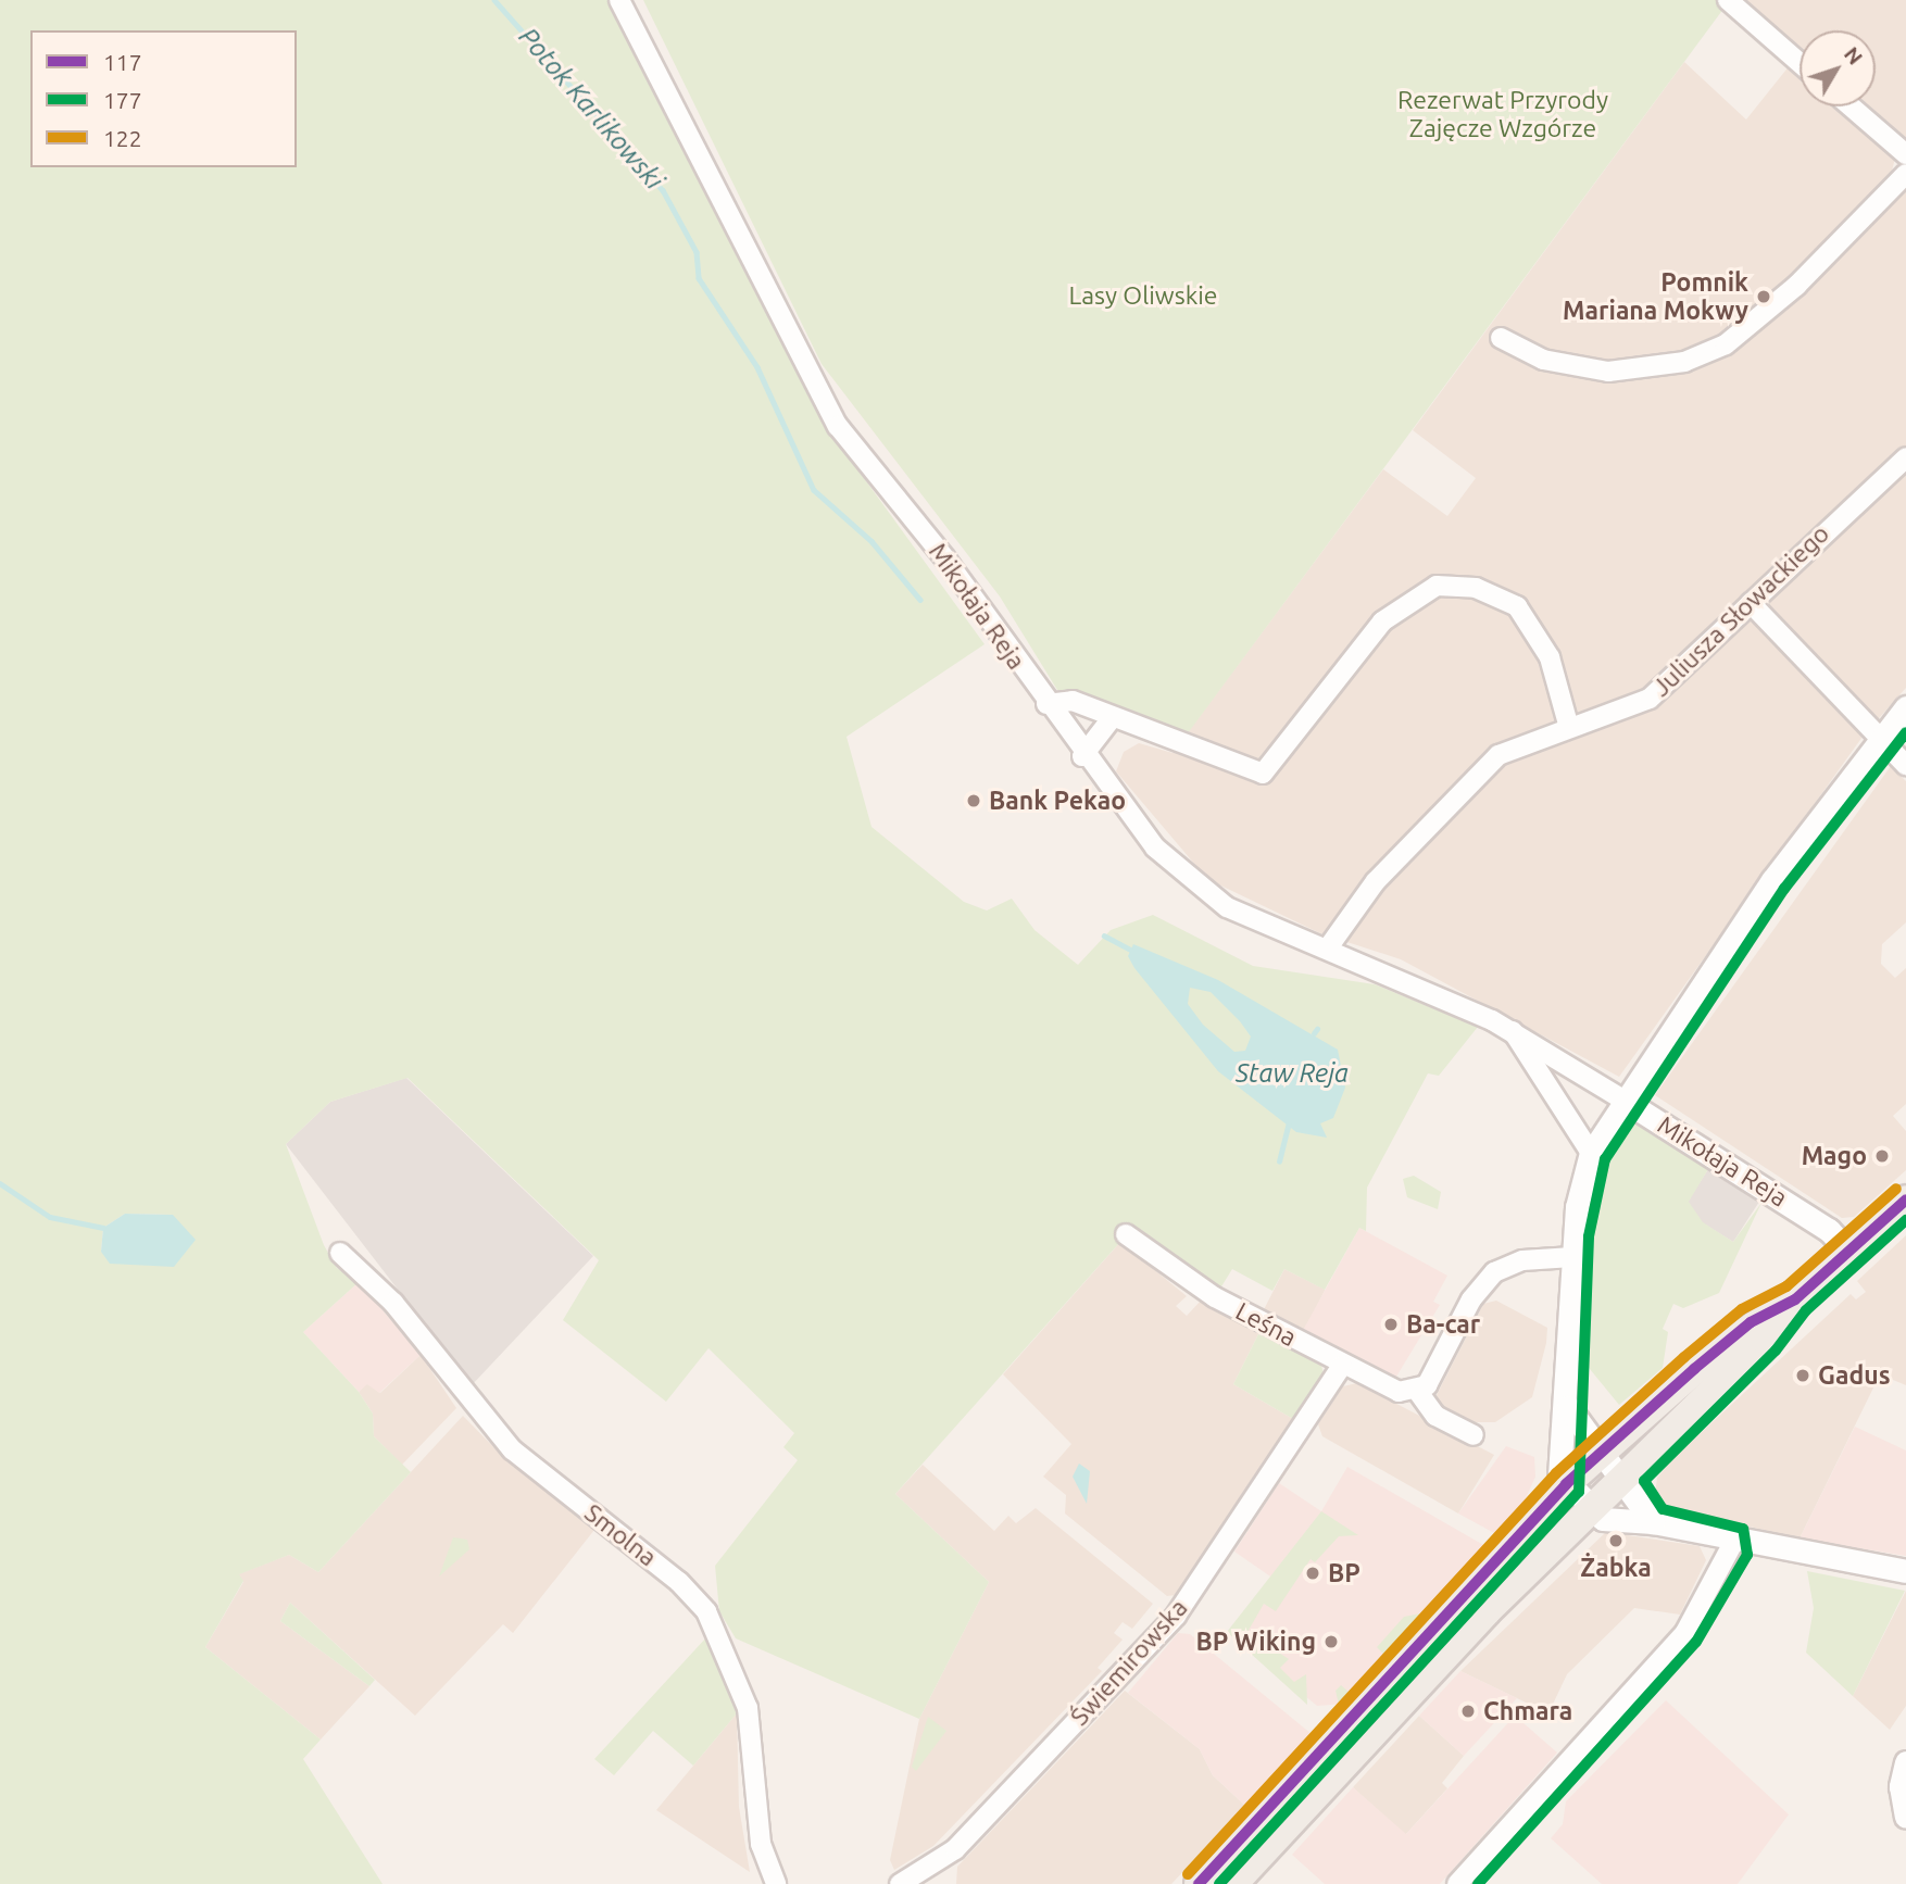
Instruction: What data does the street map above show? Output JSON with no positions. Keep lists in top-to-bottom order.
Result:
{
  "streets": {
    "street": [
      "Mikołaja Reja",
      "Juliusza Słowackiego",
      "Leśna",
      "Smolna",
      "Świemirowska"
    ]
  },
  "crossings": [
    ["Mikołaja Reja", "Juliusza Słowackiego"],
    ["Leśna", "Świemirowska"]
  ],
  "water": ["Potok Karlikowski", "Staw Reja"],
  "parks": ["Rezerwat Przyrody Zajęcze Wzgórze", "Lasy Oliwskie"],
  "places": [
    "Pomnik Mariana Mokwy",
    "Bank Pekao",
    "Mago",
    "Ba-car",
    "Gadus",
    "Żabka",
    "BP",
    "BP Wiking",
    "Chmara"
  ],
  "lines": ["transit line 177", "transit line 122", "transit line 117"],
  "legend": ["117", "177", "122"],
  "north": "top right"
}
